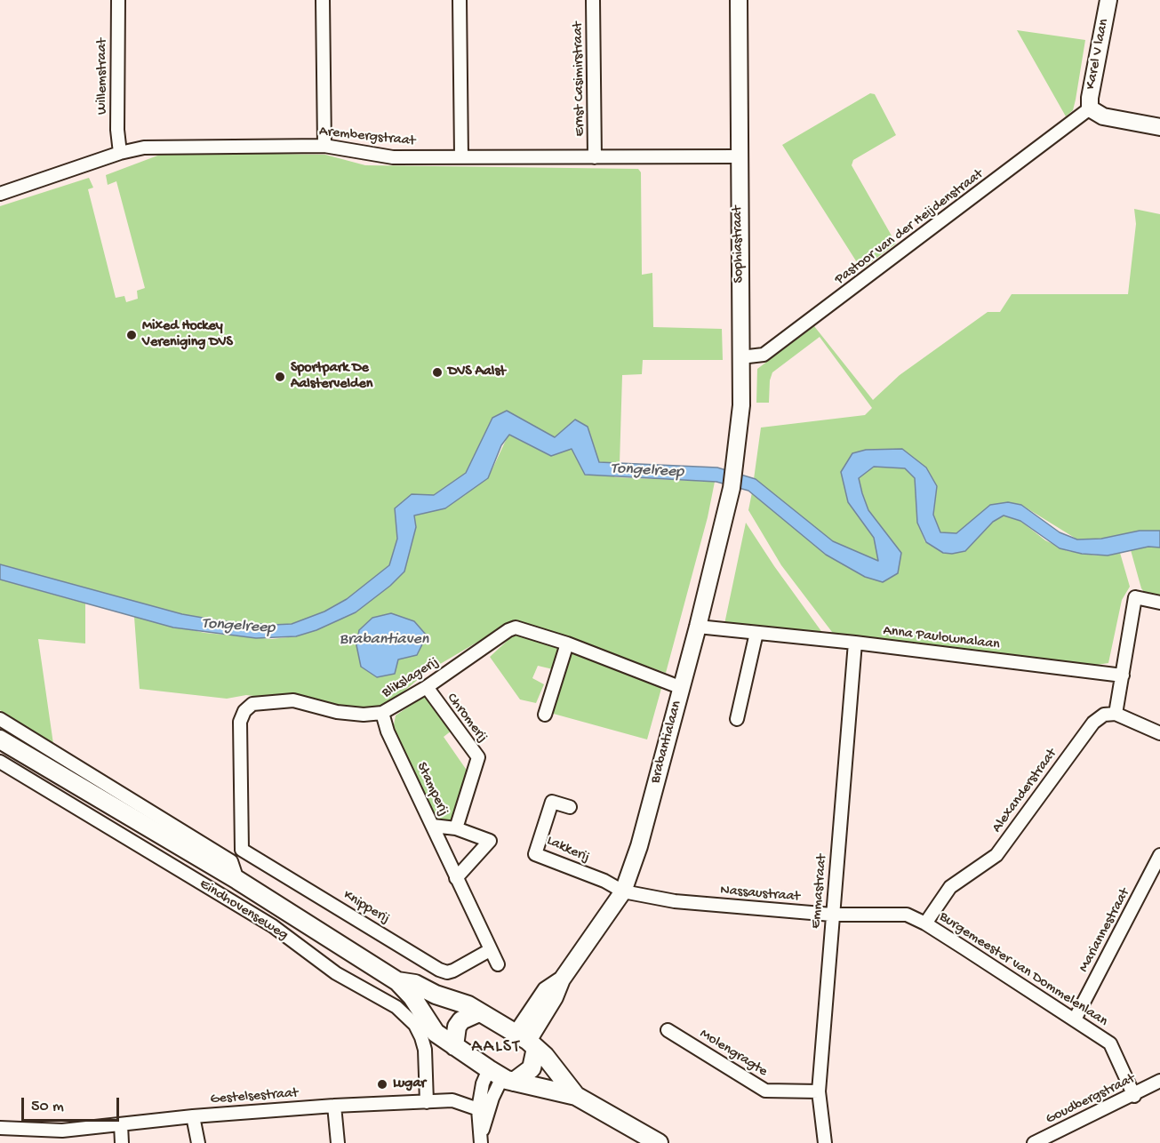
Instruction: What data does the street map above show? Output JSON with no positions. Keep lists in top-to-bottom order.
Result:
{
  "streets": {
    "main road": ["Eindhovenseweg"],
    "street": [
      "Karel V laan",
      "Willemstraat",
      "Ernst Casimirstraat",
      "Arembergstraat",
      "Pastoor van der Heijdenstraat",
      "Sophiastraat",
      "Anna Paulownalaan",
      "Blikslagerij",
      "Chromerij",
      "Brabantialaan",
      "Stamperij",
      "Alexanderstraat",
      "Lakkerij",
      "Emmastraat",
      "Nassaustraat",
      "Knipperij",
      "Mariannestraat",
      "Burgemeester van Dommelenlaan",
      "Molengragte",
      "Gestelsestraat",
      "Goudbergstraat"
    ]
  },
  "crossings": [
    ["Karel V laan", "Pastoor van der Heijdenstraat"],
    ["Willemstraat", "Arembergstraat"],
    ["Ernst Casimirstraat", "Arembergstraat"],
    ["Arembergstraat", "Sophiastraat"],
    ["Pastoor van der Heijdenstraat", "Sophiastraat"],
    ["Sophiastraat", "Brabantialaan"],
    ["Anna Paulownalaan", "Brabantialaan"],
    ["Anna Paulownalaan", "Emmastraat"],
    ["Blikslagerij", "Chromerij"],
    ["Blikslagerij", "Brabantialaan"],
    ["Blikslagerij", "Stamperij"],
    ["Blikslagerij", "Knipperij"],
    ["Brabantialaan", "Lakkerij"],
    ["Brabantialaan", "Nassaustraat"],
    ["Brabantialaan", "Eindhovenseweg"],
    ["Stamperij", "Knipperij"],
    ["Alexanderstraat", "Nassaustraat"],
    ["Alexanderstraat", "Burgemeester van Dommelenlaan"],
    ["Lakkerij", "Nassaustraat"],
    ["Emmastraat", "Nassaustraat"],
    ["Emmastraat", "Molengragte"],
    ["Nassaustraat", "Burgemeester van Dommelenlaan"],
    ["Eindhovenseweg", "Gestelsestraat"],
    ["Mariannestraat", "Burgemeester van Dommelenlaan"],
    ["Burgemeester van Dommelenlaan", "Goudbergstraat"]
  ],
  "districts": ["AALST"],
  "water": ["Tongelreep", "Brabantiaven"],
  "places": [
    "Mixed Hockey Vereniging DVS",
    "DVS Aalst",
    "Sportpark De Aalstervelden",
    "Lugar"
  ],
  "scale_bar": "50 m"
}
